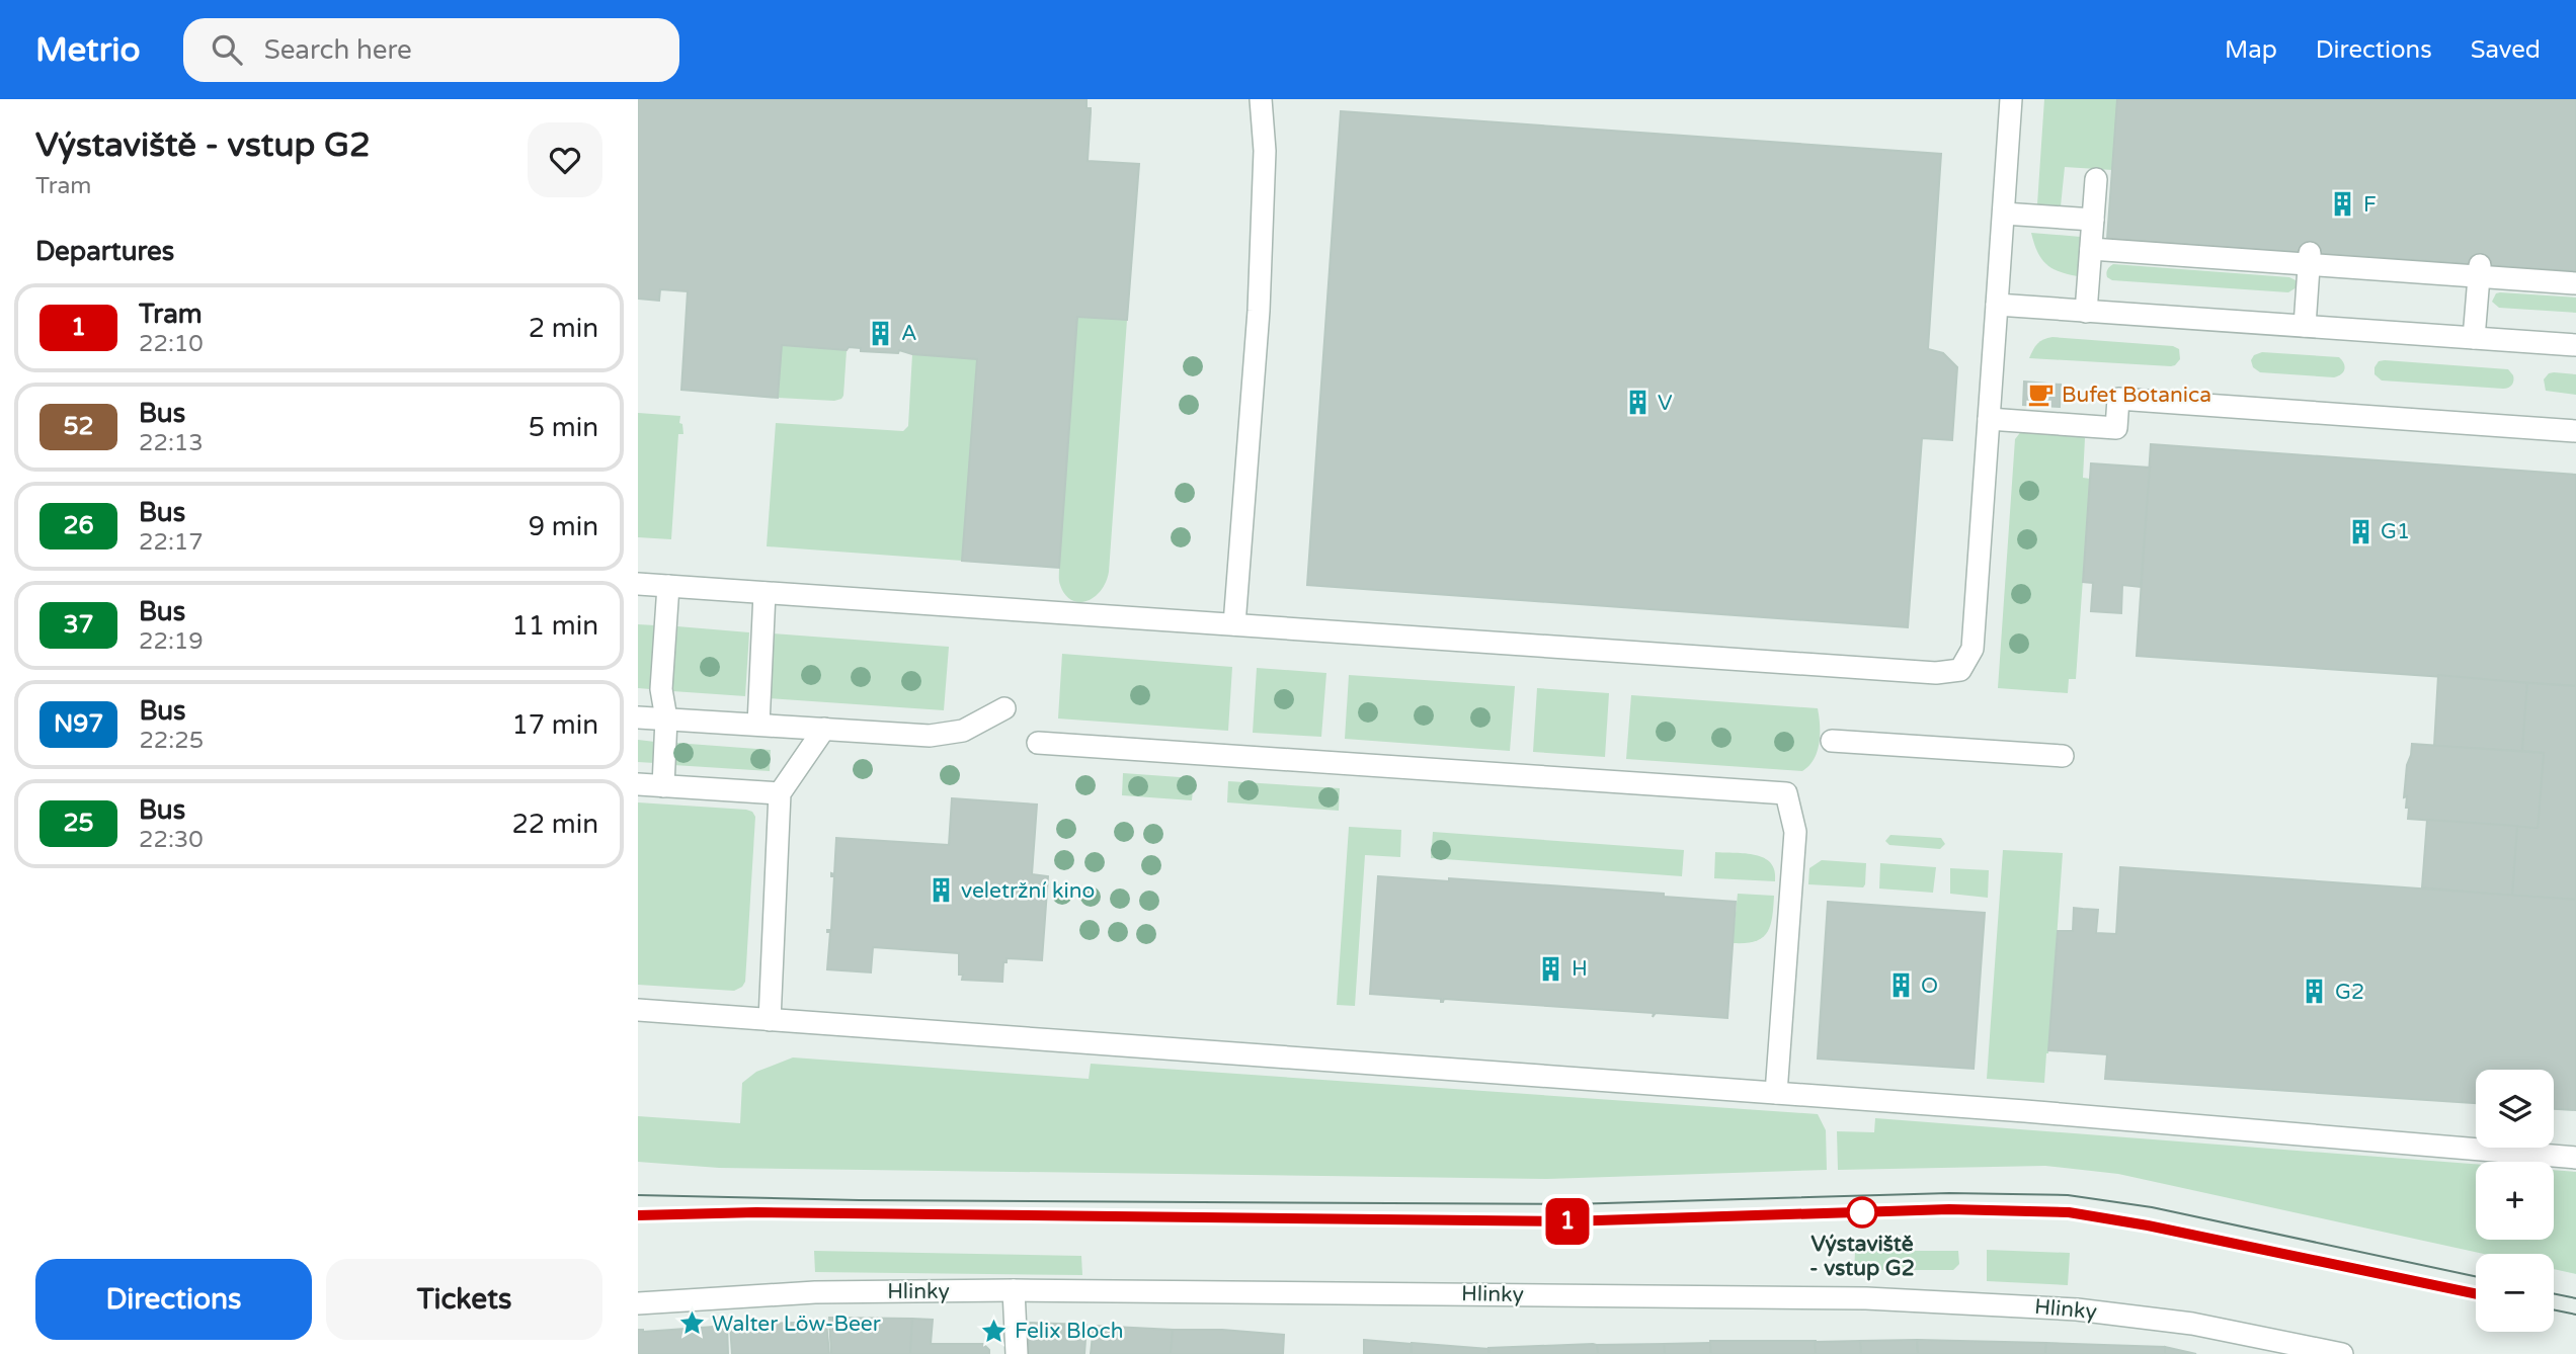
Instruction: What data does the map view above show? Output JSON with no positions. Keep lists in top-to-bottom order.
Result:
{
  "streets": {
    "street": ["Hlinky"]
  },
  "places": {
    "building": [
      "F",
      "A",
      "V",
      "G1",
      "veletržní kino",
      "H",
      "O",
      "G2"
    ],
    "cafe": ["Bufet Botanica"],
    "other": ["Výstaviště - vstup G2"],
    "place": ["Walter Löw-Beer", "Felix Bloch"]
  },
  "lines": ["tram line 1"],
  "page": {
    "header": "Metrio",
    "search": "Search here",
    "nav": ["Map", "Directions", "Saved"],
    "heading": [
      ["Výstaviště - vstup G2", "Tram"],
      "Departures"
    ],
    "on_map": "1",
    "list": [
      {
        "mark": "1",
        "name": "Tram",
        "note": "22:10",
        "value": "2 min"
      },
      {
        "mark": "52",
        "name": "Bus",
        "note": "22:13",
        "value": "5 min"
      },
      {
        "mark": "26",
        "name": "Bus",
        "note": "22:17",
        "value": "9 min"
      },
      {
        "mark": "37",
        "name": "Bus",
        "note": "22:19",
        "value": "11 min"
      },
      {
        "mark": "N97",
        "name": "Bus",
        "note": "22:25",
        "value": "17 min"
      },
      {
        "mark": "25",
        "name": "Bus",
        "note": "22:30",
        "value": "22 min"
      }
    ],
    "map_buttons": ["+", "−"],
    "buttons": ["Directions", "Tickets"]
  }
}
